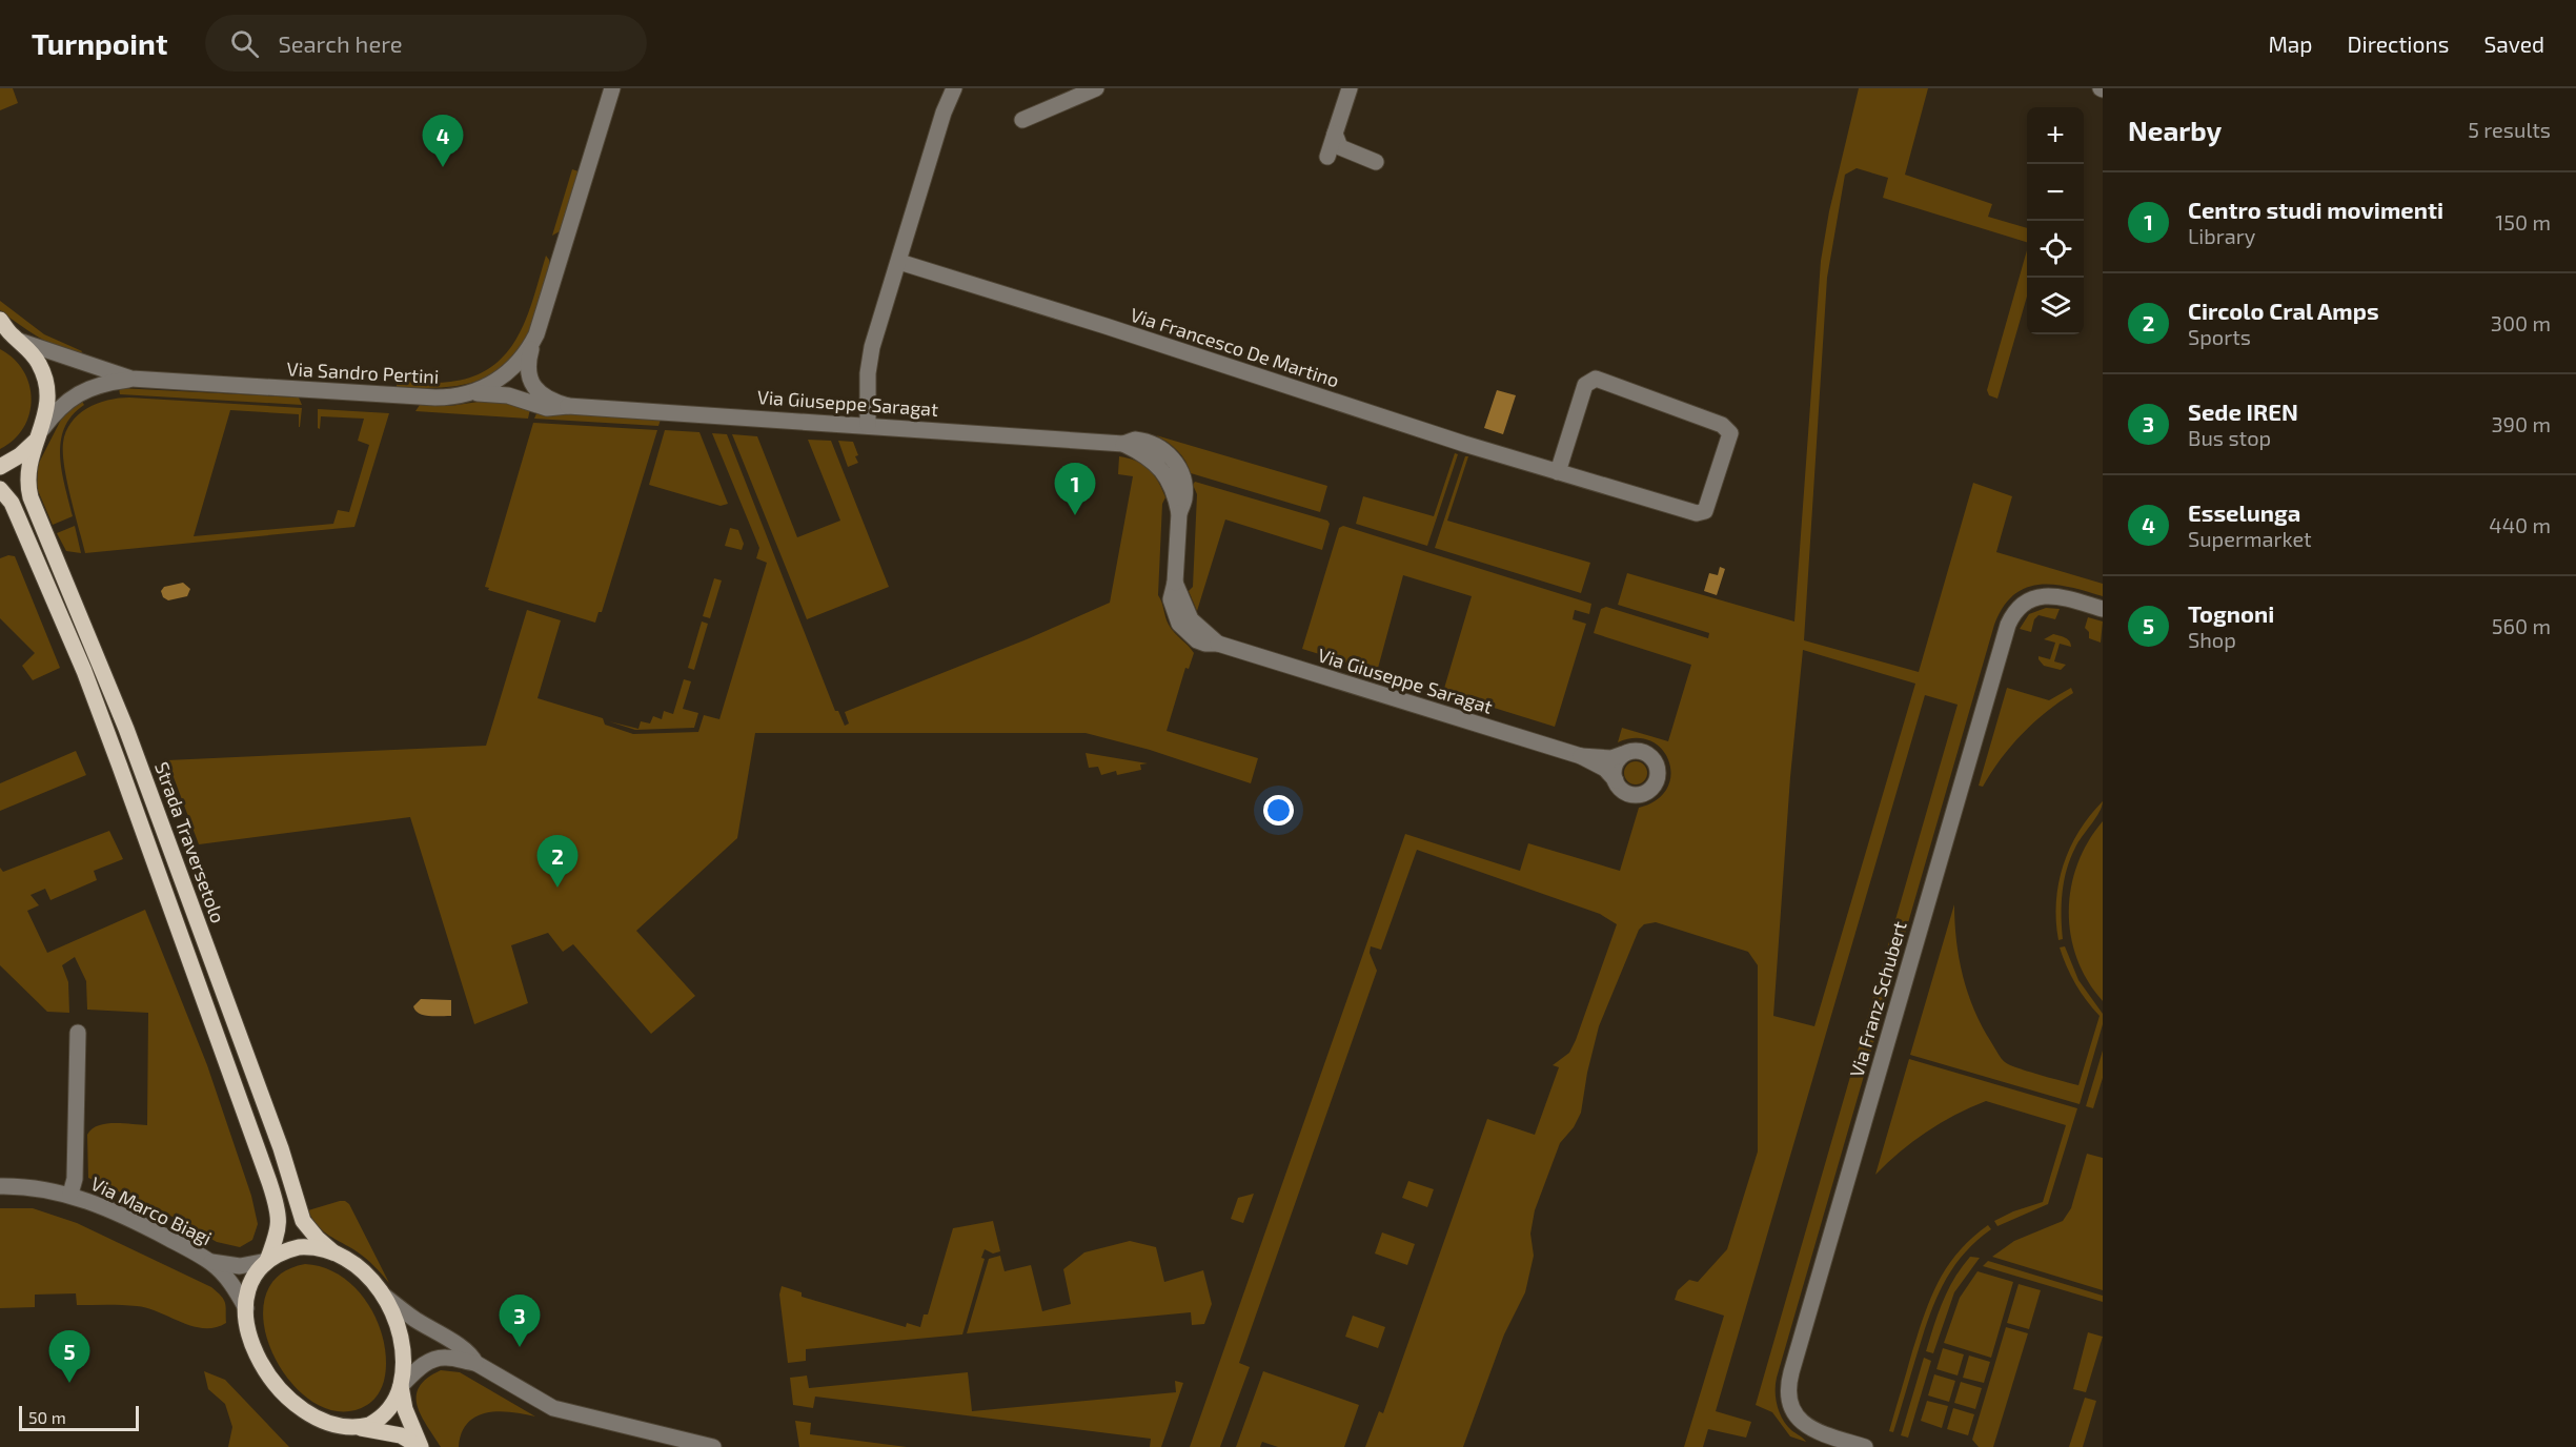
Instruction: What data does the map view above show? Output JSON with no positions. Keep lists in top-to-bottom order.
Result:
{
  "streets": {
    "main road": ["Strada Traversetolo"],
    "street": [
      "Via Francesco De Martino",
      "Via Sandro Pertini",
      "Via Giuseppe Saragat",
      "Via Franz Schubert",
      "Via Marco Biagi"
    ]
  },
  "crossings": [
    ["Via Sandro Pertini", "Via Giuseppe Saragat"],
    ["Via Sandro Pertini", "Strada Traversetolo"],
    ["Strada Traversetolo", "Via Marco Biagi"]
  ],
  "scale_bar": "50 m",
  "page": {
    "header": "Turnpoint",
    "search": "Search here",
    "nav": ["Map", "Directions", "Saved"],
    "heading": ["Nearby", "5 results"],
    "map_buttons": ["+", "−"],
    "pins": [
      "4",
      "1",
      "2",
      "3",
      "5"
    ],
    "list": [
      {
        "mark": "1",
        "name": "Centro studi movimenti",
        "note": "Library",
        "value": "150 m"
      },
      {
        "mark": "2",
        "name": "Circolo Cral Amps",
        "note": "Sports",
        "value": "300 m"
      },
      {
        "mark": "3",
        "name": "Sede IREN",
        "note": "Bus stop",
        "value": "390 m"
      },
      {
        "mark": "4",
        "name": "Esselunga",
        "note": "Supermarket",
        "value": "440 m"
      },
      {
        "mark": "5",
        "name": "Tognoni",
        "note": "Shop",
        "value": "560 m"
      }
    ],
    "scale": "50 m"
  }
}
